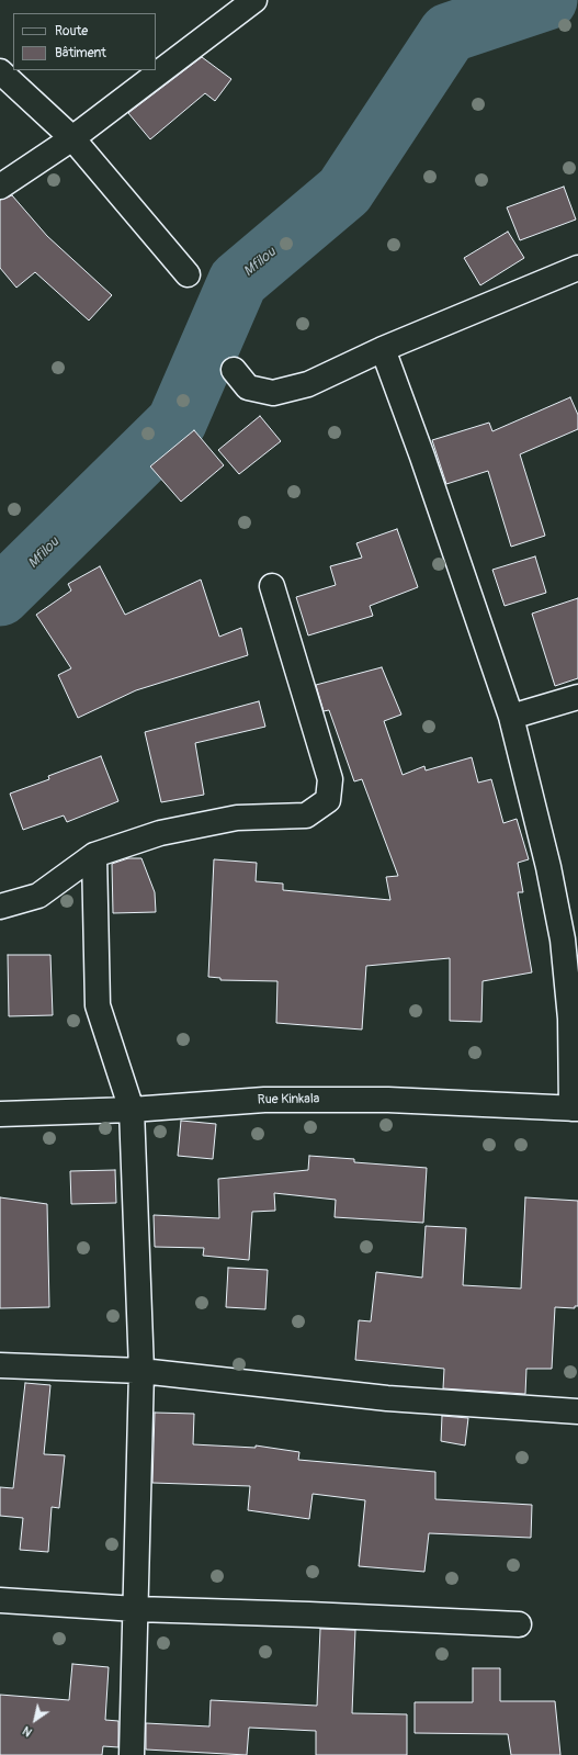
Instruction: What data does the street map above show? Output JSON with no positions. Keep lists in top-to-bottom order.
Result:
{
  "streets": {
    "street": ["Rue Kinkala"]
  },
  "water": ["Mfilou"],
  "legend": ["Route", "Bâtiment"],
  "north": "bottom left"
}
